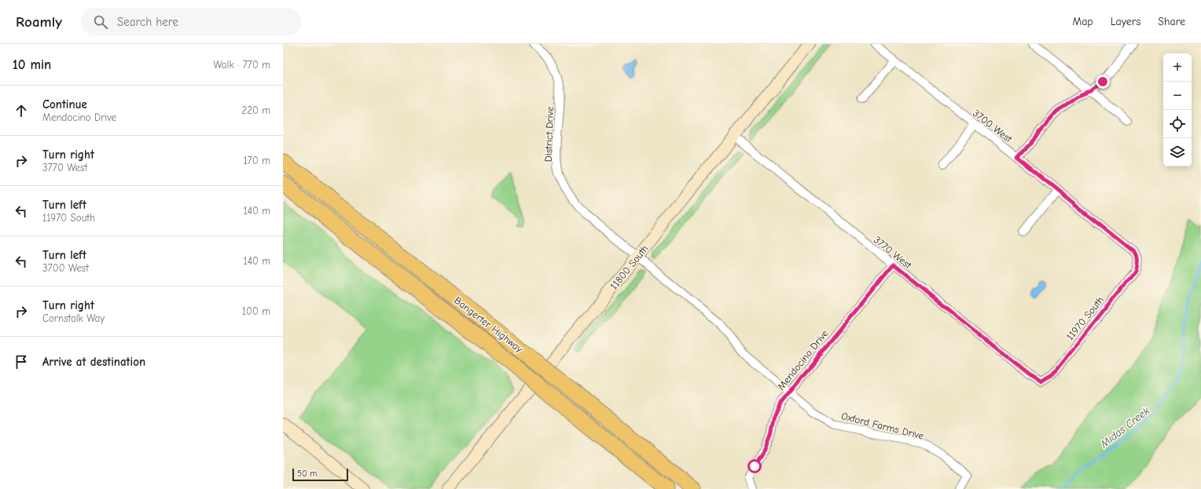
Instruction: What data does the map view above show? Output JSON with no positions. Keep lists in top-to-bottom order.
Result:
{
  "streets": {
    "highway": ["Bangerter Highway"],
    "main road": ["11800 South"],
    "street": [
      "3700 West",
      "District Drive",
      "3770 West",
      "11970 South",
      "Mendocino Drive",
      "Oxford Farms Drive"
    ]
  },
  "crossings": [
    ["3700 West", "11970 South"],
    ["District Drive", "11800 South"],
    ["District Drive", "Oxford Farms Drive"],
    ["3770 West", "11800 South"],
    ["3770 West", "11970 South"],
    ["3770 West", "Mendocino Drive"],
    ["11800 South", "Oxford Farms Drive"],
    ["Mendocino Drive", "Oxford Farms Drive"]
  ],
  "water": ["Midas Creek"],
  "scale_bar": "50 m",
  "page": {
    "header": "Roamly",
    "search": "Search here",
    "nav": ["Map", "Layers", "Share"],
    "heading": ["10 min", "Walk · 770 m"],
    "map_buttons": ["+", "−"],
    "list": [
      ["Continue", "Mendocino Drive", "220 m"],
      ["Turn right", "3770 West", "170 m"],
      ["Turn left", "11970 South", "140 m"],
      ["Turn left", "3700 West", "140 m"],
      ["Turn right", "Cornstalk Way", "100 m"],
      "Arrive at destination"
    ],
    "scale": "50 m"
  }
}
